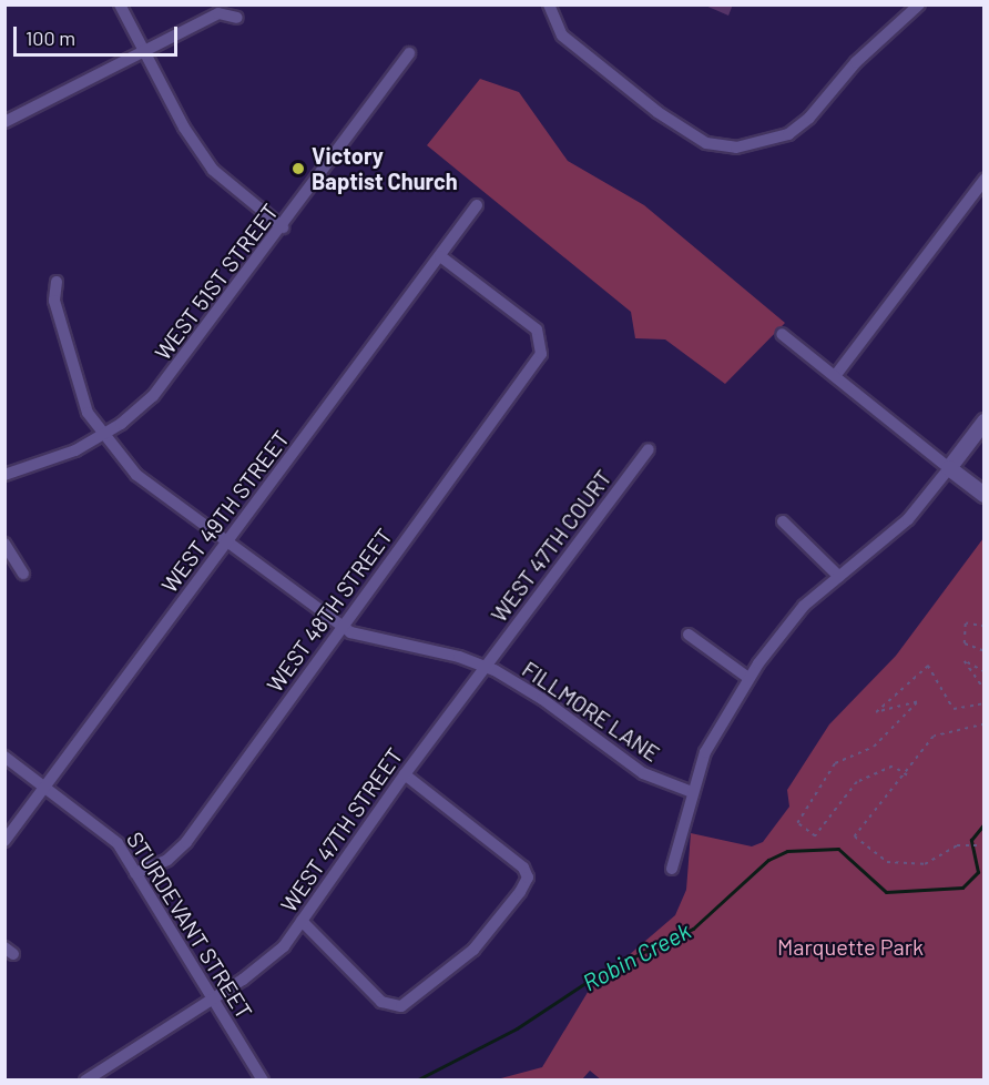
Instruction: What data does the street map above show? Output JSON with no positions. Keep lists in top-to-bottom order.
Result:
{
  "streets": {
    "street": [
      "WEST 51ST STREET",
      "WEST 49TH STREET",
      "WEST 47TH COURT",
      "WEST 48TH STREET",
      "FILLMORE LANE",
      "WEST 47TH STREET",
      "STURDEVANT STREET"
    ]
  },
  "crossings": [
    ["WEST 51ST STREET", "FILLMORE LANE"],
    ["WEST 49TH STREET", "WEST 48TH STREET"],
    ["WEST 49TH STREET", "FILLMORE LANE"],
    ["WEST 49TH STREET", "STURDEVANT STREET"],
    ["WEST 47TH COURT", "FILLMORE LANE"],
    ["WEST 47TH COURT", "WEST 47TH STREET"],
    ["WEST 48TH STREET", "FILLMORE LANE"],
    ["WEST 48TH STREET", "STURDEVANT STREET"],
    ["FILLMORE LANE", "WEST 47TH STREET"],
    ["WEST 47TH STREET", "STURDEVANT STREET"]
  ],
  "water": ["Robin Creek"],
  "parks": ["Marquette Park"],
  "places": ["Victory Baptist Church"],
  "scale_bar": "100 m"
}
